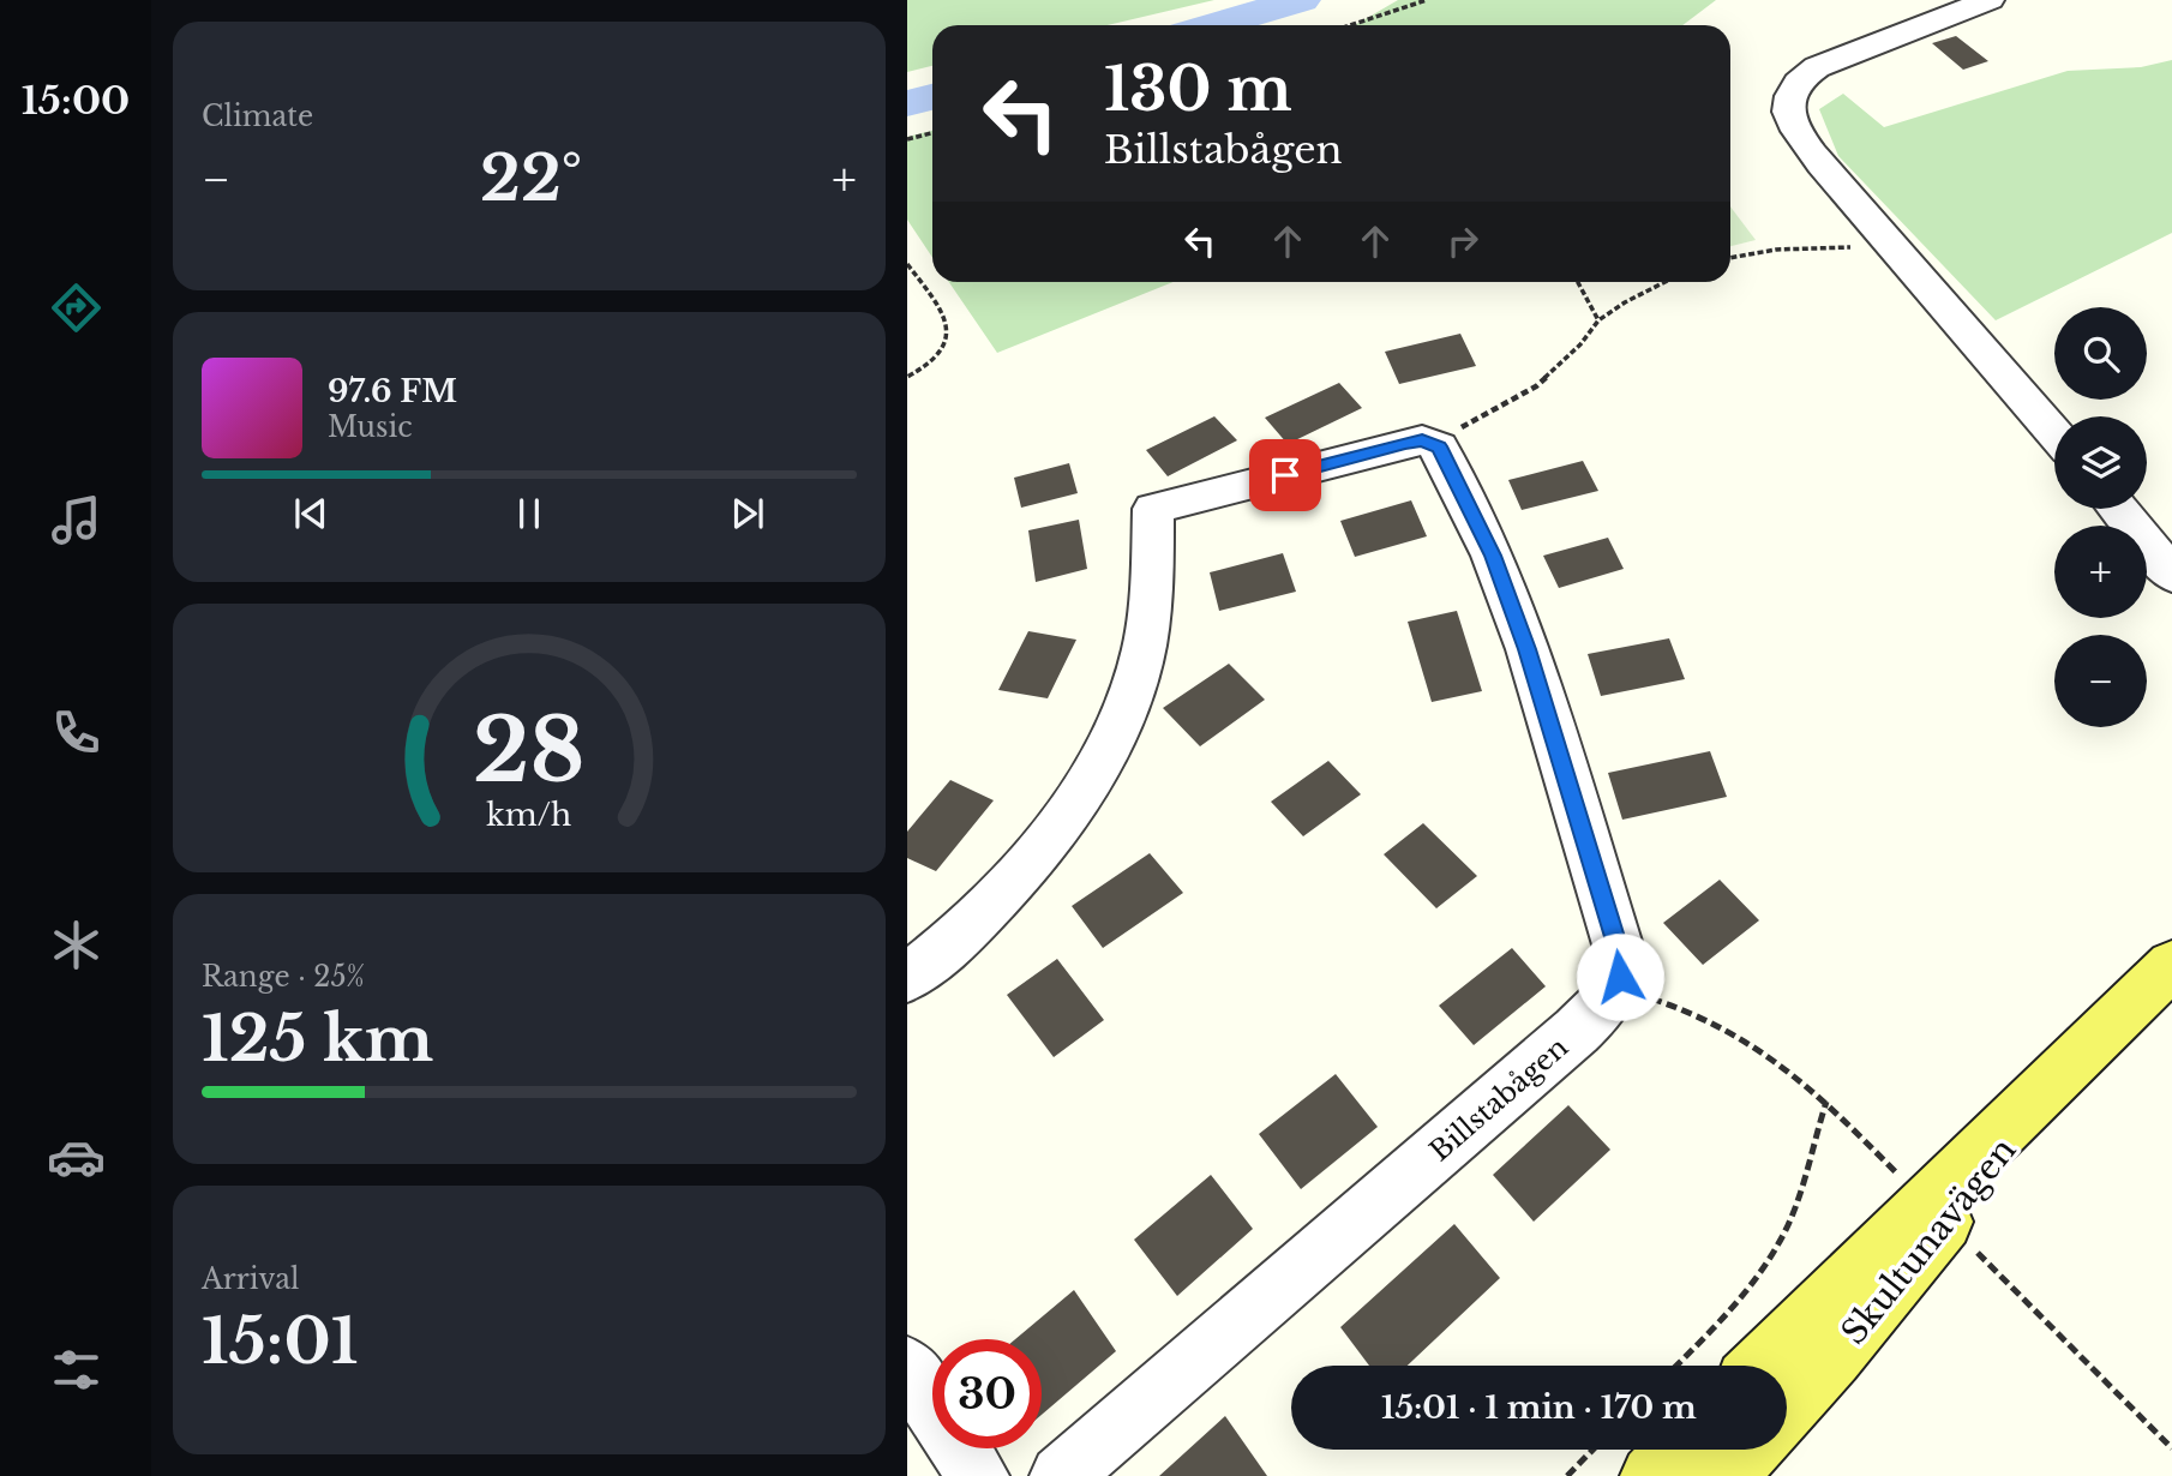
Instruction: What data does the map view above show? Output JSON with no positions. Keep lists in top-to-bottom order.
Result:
{
  "streets": {
    "main road": ["Skultunavägen"],
    "street": ["Billstabågen"]
  },
  "page": {
    "tabs": "15:00",
    "tile": [
      "Climate",
      ["Range · 25%", "125 km"],
      ["Arrival", "15:01"]
    ],
    "turn": ["130 m", "Billstabågen"],
    "heat": ["−", "22°", "+"],
    "map_buttons": ["+", "−"],
    "song": ["97.6 FM", "Music"],
    "limit": "30",
    "trip": "15:01 · 1 min · 170 m",
    "gauge": ["28", "km/h"]
  }
}
